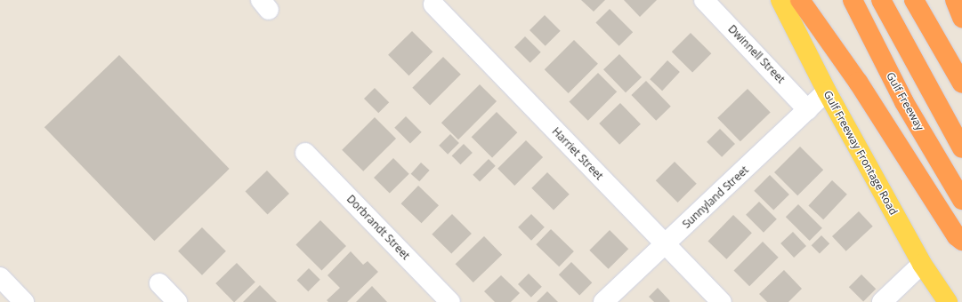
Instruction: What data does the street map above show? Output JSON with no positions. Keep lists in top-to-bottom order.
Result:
{
  "streets": {
    "highway": ["Gulf Freeway"],
    "main road": ["Gulf Freeway Frontage Road"],
    "street": [
      "Dwinnell Street",
      "Harriet Street",
      "Sunnyland Street",
      "Dorbrandt Street"
    ]
  },
  "crossings": [
    ["Dwinnell Street", "Sunnyland Street"],
    ["Gulf Freeway Frontage Road", "Sunnyland Street"],
    ["Harriet Street", "Sunnyland Street"]
  ]
}
